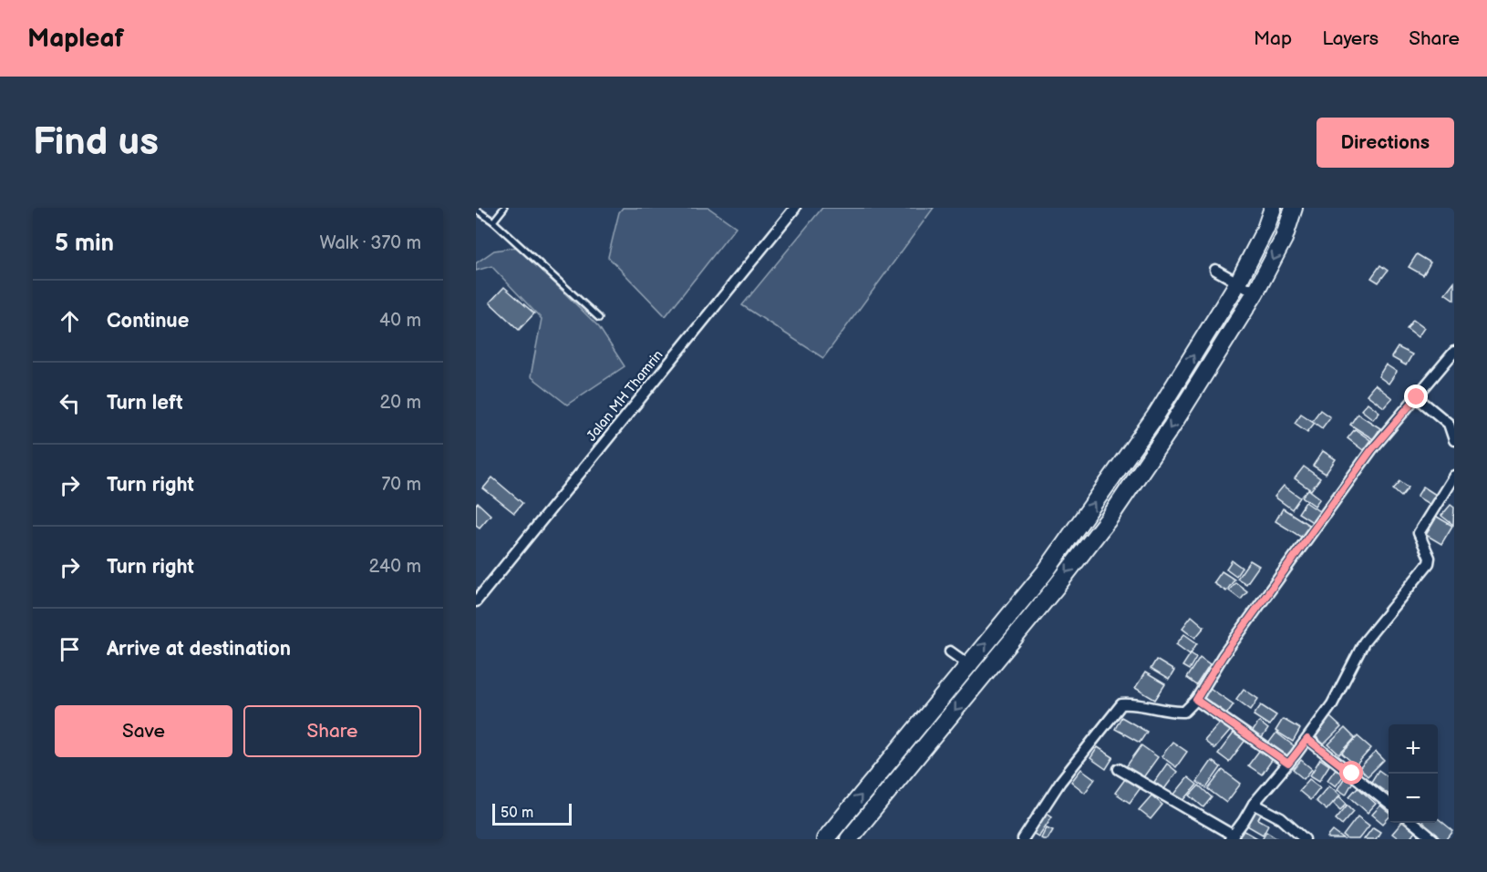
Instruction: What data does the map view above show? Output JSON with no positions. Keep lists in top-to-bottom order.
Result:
{
  "streets": {
    "street": ["Jalan MH Thamrin"]
  },
  "scale_bar": "50 m",
  "page": {
    "header": "Mapleaf",
    "nav": ["Map", "Layers", "Share"],
    "buttons": [
      "Directions",
      ["Save", "Share"]
    ],
    "title": "Find us",
    "heading": ["5 min", "Walk · 370 m"],
    "list": [
      ["Continue", "40 m"],
      ["Turn left", "20 m"],
      ["Turn right", "70 m"],
      ["Turn right", "240 m"],
      "Arrive at destination"
    ],
    "map_buttons": ["+", "−"],
    "scale": "50 m"
  }
}
